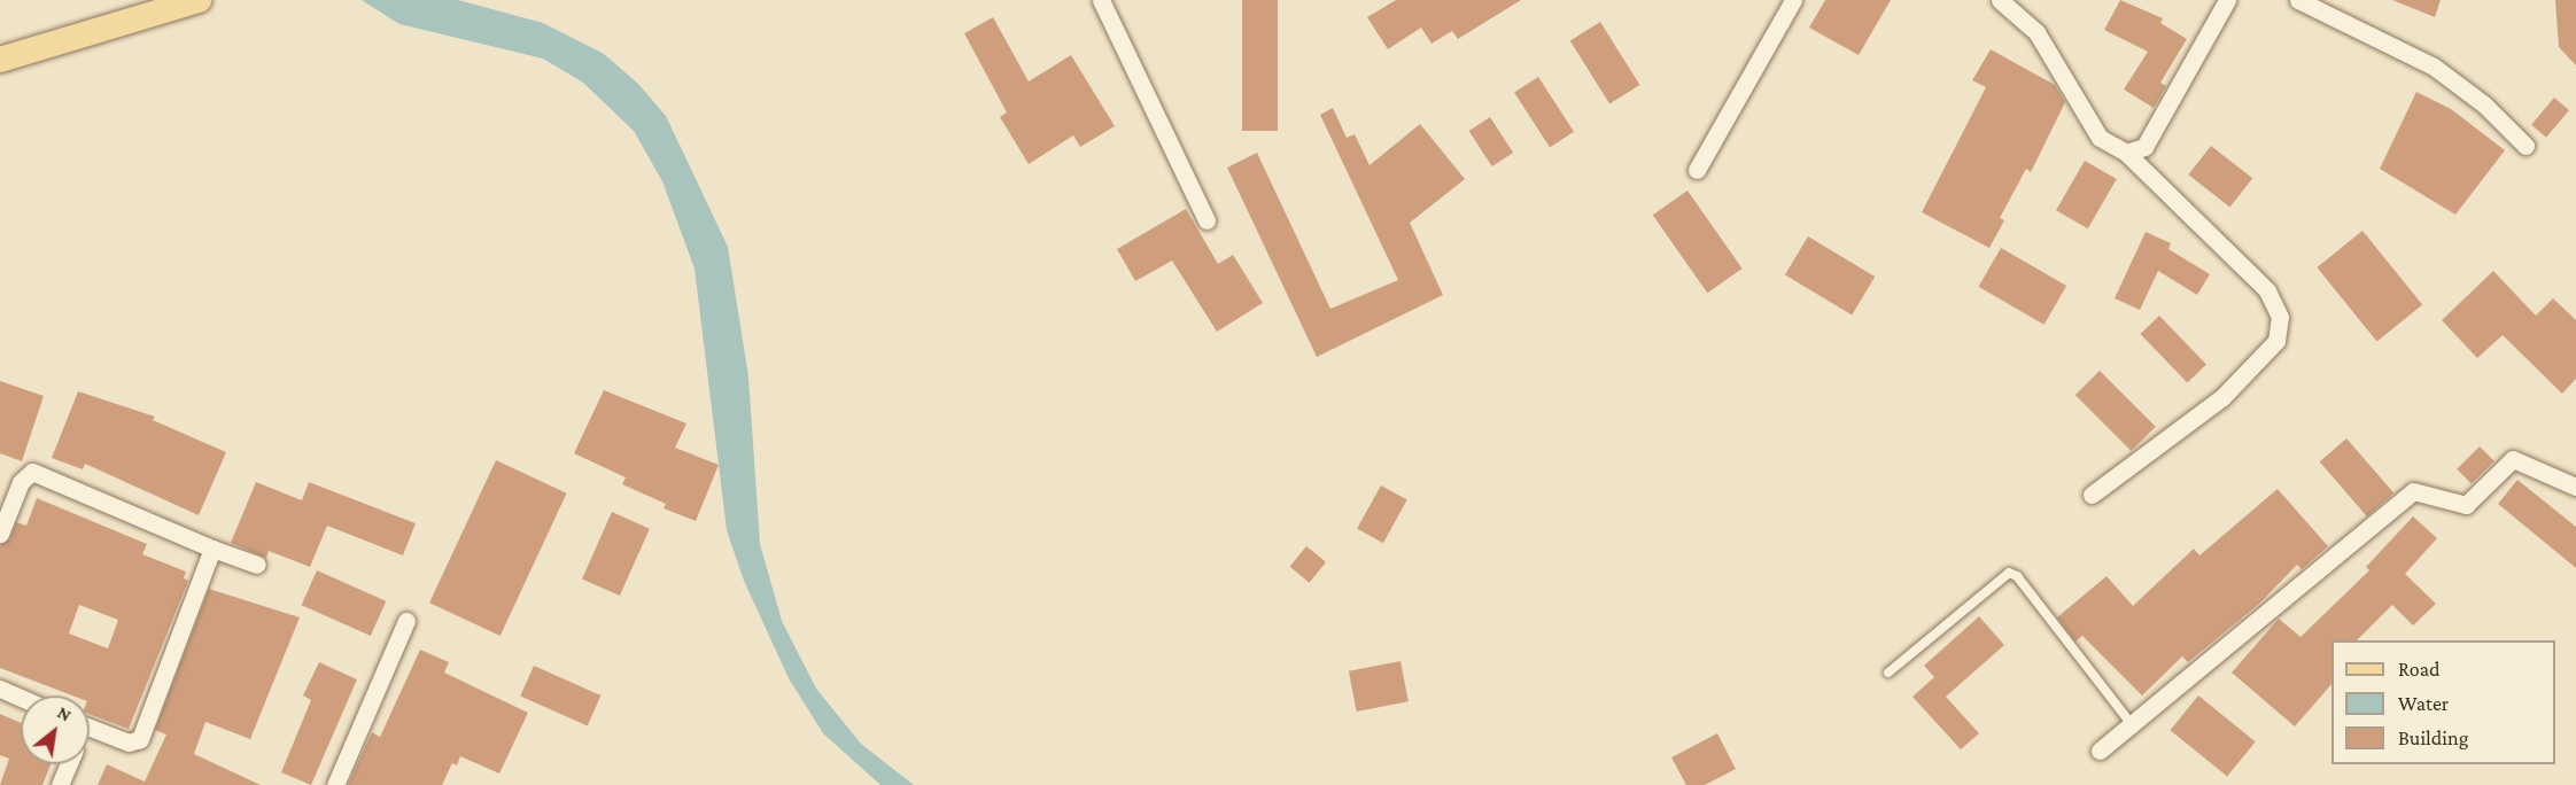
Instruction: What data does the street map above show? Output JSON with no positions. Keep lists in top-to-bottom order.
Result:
{
  "legend": ["Road", "Water", "Building"],
  "north": "top right"
}
